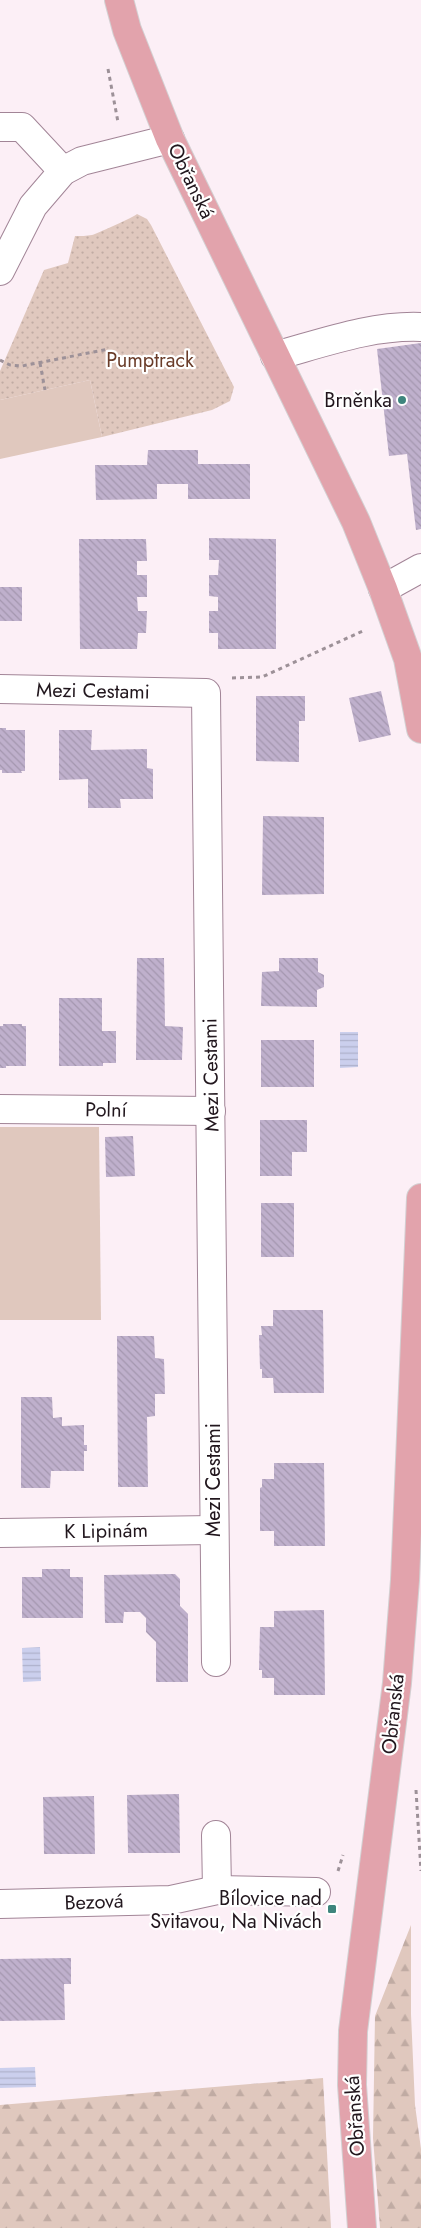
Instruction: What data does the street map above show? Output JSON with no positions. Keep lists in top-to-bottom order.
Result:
{
  "streets": {
    "main road": ["Obřanská"],
    "street": [
      "Mezi Cestami",
      "Polní",
      "K Lipinám",
      "Bezová"
    ]
  },
  "crossings": [
    ["Mezi Cestami", "Polní"],
    ["Mezi Cestami", "K Lipinám"]
  ],
  "parks": ["Pumptrack"],
  "places": {
    "other": ["Brněnka"],
    "transit": ["Bílovice nad Svitavou, Na Nivách"]
  }
}
